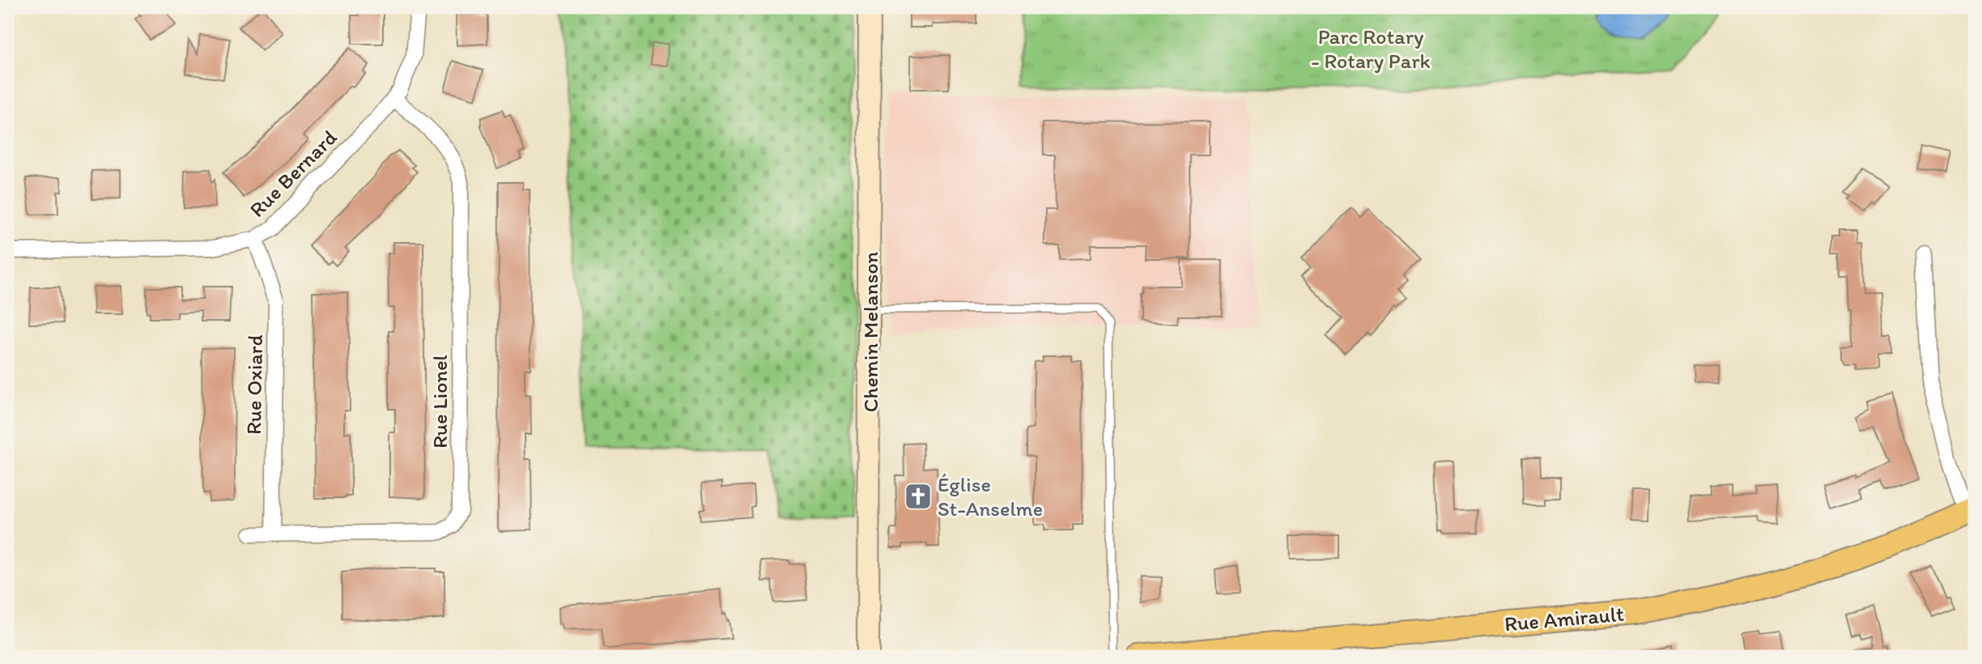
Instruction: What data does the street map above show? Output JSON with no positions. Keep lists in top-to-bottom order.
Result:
{
  "streets": {
    "main road": ["Rue Amirault"],
    "street": [
      "Rue Bernard",
      "Chemin Melanson",
      "Rue Oxiard",
      "Rue Lionel"
    ]
  },
  "crossings": [
    ["Rue Bernard", "Rue Oxiard"],
    ["Rue Bernard", "Rue Lionel"],
    ["Rue Oxiard", "Rue Lionel"]
  ],
  "parks": ["Parc Rotary - Rotary Park"],
  "places": {
    "church": ["Église St-Anselme"]
  }
}
